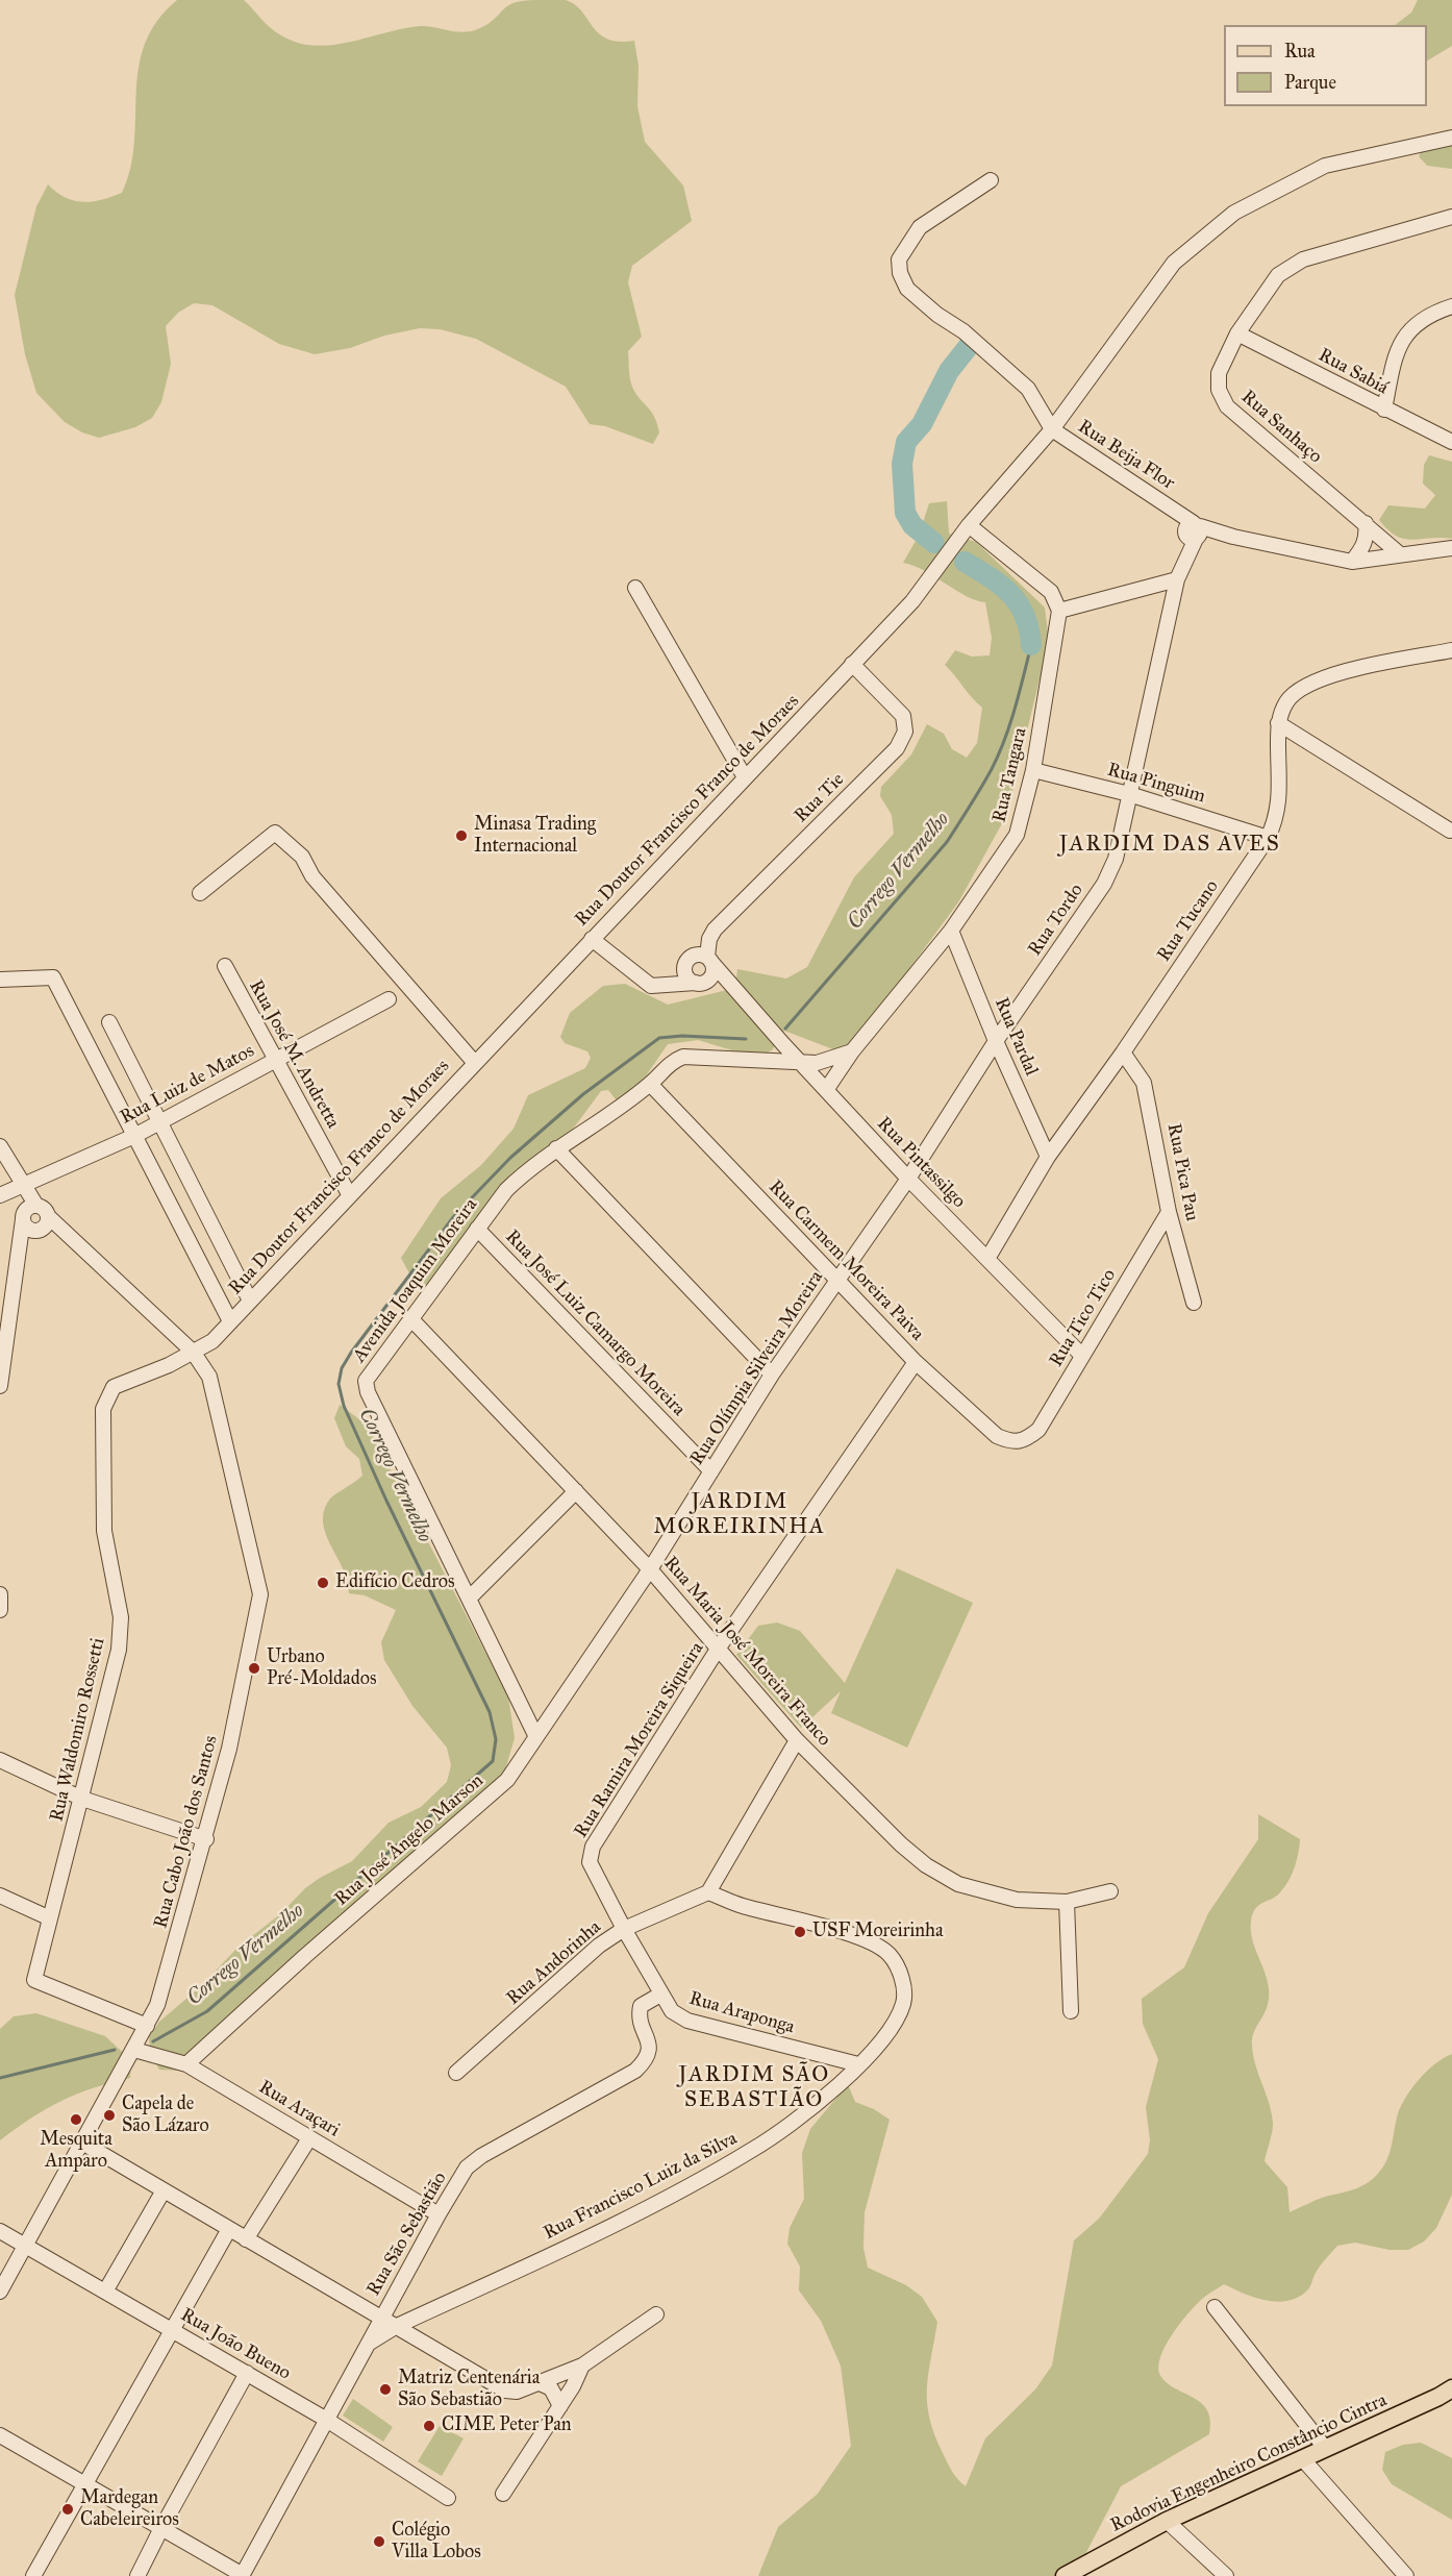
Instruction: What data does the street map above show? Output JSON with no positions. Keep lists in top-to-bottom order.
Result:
{
  "streets": {
    "main road": ["Rodovia Engenheiro Constâncio Cintra"],
    "street": [
      "Rua Sabiá",
      "Rua Sanhaço",
      "Rua Beija Flor",
      "Rua Tangara",
      "Rua Pinguim",
      "Rua Tie",
      "Rua Doutor Francisco Franco de Moraes",
      "Rua Tordo",
      "Rua Tucano",
      "Rua Pardal",
      "Rua José M. Andretta",
      "Rua Luiz de Matos",
      "Rua Pintassilgo",
      "Rua Pica Pau",
      "Rua Carmem Moreira Paiva",
      "Avenida Joaquim Moreira",
      "Rua Tico Tico",
      "Rua José Luiz Camargo Moreira",
      "Rua Olímpia Silveira Moreira",
      "Rua Maria José Moreira Franco",
      "Rua Waldomiro Rossetti",
      "Rua Ramira Moreira Siqueira",
      "Rua Cabo João dos Santos",
      "Rua José Ângelo Marson",
      "Rua Andorinha",
      "Rua Araponga",
      "Rua Araçari",
      "Rua Francisco Luiz da Silva",
      "Rua São Sebastião",
      "Rua João Bueno"
    ]
  },
  "crossings": [
    ["Rua Sabiá", "Rua Sanhaço"],
    ["Rua Beija Flor", "Rua Doutor Francisco Franco de Moraes"],
    ["Rua Beija Flor", "Rua Tordo"],
    ["Rua Tangara", "Rua Pinguim"],
    ["Rua Tangara", "Rua Pardal"],
    ["Rua Tangara", "Rua Pintassilgo"],
    ["Rua Tangara", "Avenida Joaquim Moreira"],
    ["Rua Pinguim", "Rua Tordo"],
    ["Rua Pinguim", "Rua Tucano"],
    ["Rua Tie", "Rua Doutor Francisco Franco de Moraes"],
    ["Rua Tie", "Rua Pintassilgo"],
    ["Rua Doutor Francisco Franco de Moraes", "Rua José M. Andretta"],
    ["Rua Doutor Francisco Franco de Moraes", "Rua Waldomiro Rossetti"],
    ["Rua Doutor Francisco Franco de Moraes", "Rua Cabo João dos Santos"],
    ["Rua Tordo", "Rua Pardal"],
    ["Rua Tordo", "Rua Pintassilgo"],
    ["Rua Tordo", "Rua Olímpia Silveira Moreira"],
    ["Rua Tucano", "Rua Pardal"],
    ["Rua Tucano", "Rua Pintassilgo"],
    ["Rua Tucano", "Rua Pica Pau"],
    ["Rua José M. Andretta", "Rua Luiz de Matos"],
    ["Rua Luiz de Matos", "Rua Cabo João dos Santos"],
    ["Rua Pintassilgo", "Avenida Joaquim Moreira"],
    ["Rua Pintassilgo", "Rua Tico Tico"],
    ["Rua Pintassilgo", "Rua Olímpia Silveira Moreira"],
    ["Rua Pica Pau", "Rua Tico Tico"],
    ["Rua Carmem Moreira Paiva", "Avenida Joaquim Moreira"],
    ["Rua Carmem Moreira Paiva", "Rua Tico Tico"],
    ["Rua Carmem Moreira Paiva", "Rua Olímpia Silveira Moreira"],
    ["Rua Carmem Moreira Paiva", "Rua Ramira Moreira Siqueira"],
    ["Avenida Joaquim Moreira", "Rua José Luiz Camargo Moreira"],
    ["Avenida Joaquim Moreira", "Rua Olímpia Silveira Moreira"],
    ["Avenida Joaquim Moreira", "Rua Maria José Moreira Franco"],
    ["Avenida Joaquim Moreira", "Rua José Ângelo Marson"],
    ["Rua José Luiz Camargo Moreira", "Rua Olímpia Silveira Moreira"],
    ["Rua Olímpia Silveira Moreira", "Rua Maria José Moreira Franco"],
    ["Rua Olímpia Silveira Moreira", "Rua José Ângelo Marson"],
    ["Rua Maria José Moreira Franco", "Rua Ramira Moreira Siqueira"],
    ["Rua Waldomiro Rossetti", "Rua Cabo João dos Santos"],
    ["Rua Ramira Moreira Siqueira", "Rua Andorinha"],
    ["Rua Ramira Moreira Siqueira", "Rua Araponga"],
    ["Rua Cabo João dos Santos", "Rua Araçari"],
    ["Rua Cabo João dos Santos", "Rua João Bueno"],
    ["Rua José Ângelo Marson", "Rua Araçari"],
    ["Rua Andorinha", "Rua Araponga"],
    ["Rua Andorinha", "Rua Francisco Luiz da Silva"],
    ["Rua Araponga", "Rua Francisco Luiz da Silva"],
    ["Rua Araponga", "Rua São Sebastião"],
    ["Rua Araçari", "Rua São Sebastião"],
    ["Rua Francisco Luiz da Silva", "Rua São Sebastião"],
    ["Rua São Sebastião", "Rua João Bueno"]
  ],
  "districts": ["JARDIM DAS AVES", "JARDIM MOREIRINHA", "JARDIM SÃO SEBASTIÃO"],
  "water": ["Corrego Vermelho"],
  "places": [
    "Minasa Trading Internacional",
    "Edifício Cedros",
    "Urbano Pré-Moldados",
    "USF Moreirinha",
    "Capela de São Lázaro",
    "Mesquita Amparo",
    "Matriz Centenária São Sebastião",
    "CIME Peter Pan",
    "Mardegan Cabeleireiros",
    "Colégio Villa Lobos"
  ],
  "legend": ["Rua", "Parque"]
}
